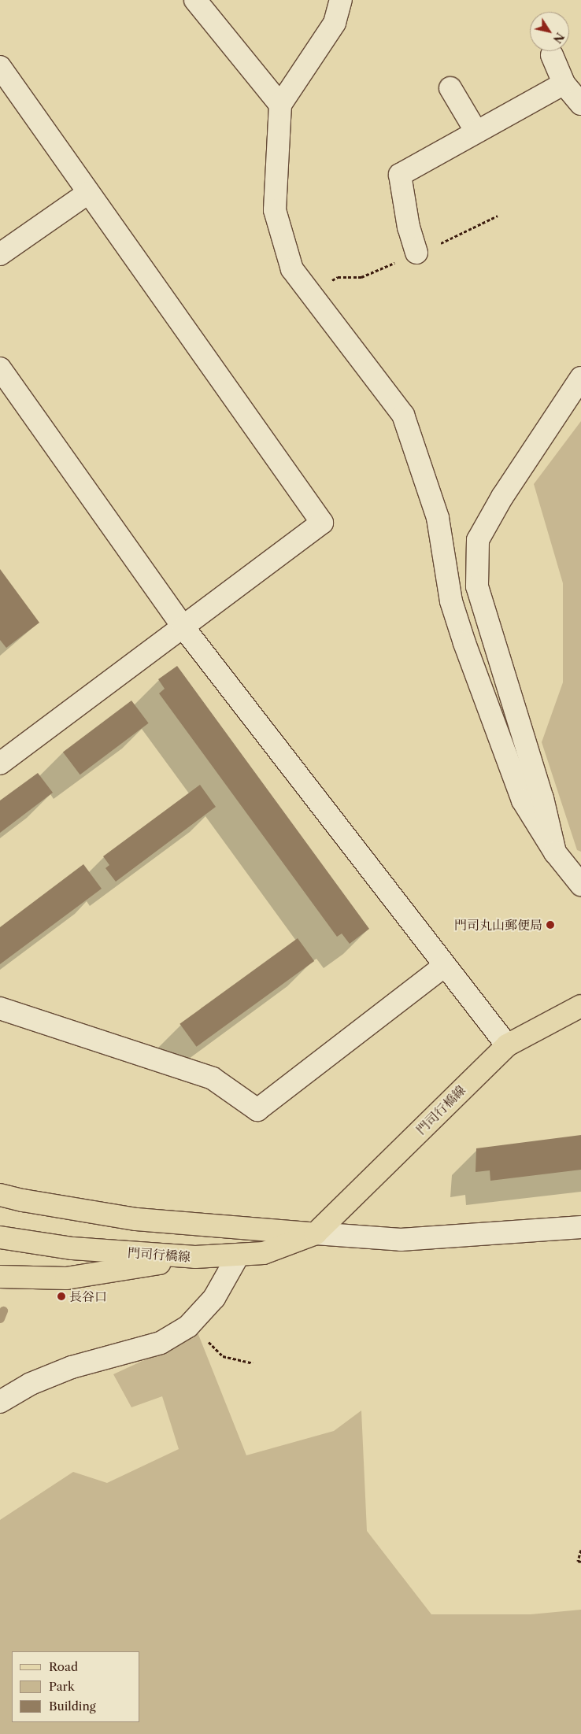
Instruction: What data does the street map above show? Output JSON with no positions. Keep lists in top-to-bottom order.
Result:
{
  "streets": {
    "main road": ["門司行橋線"]
  },
  "places": ["門司丸山郵便局", "長谷口"],
  "legend": ["Road", "Park", "Building"],
  "north": "bottom right"
}
